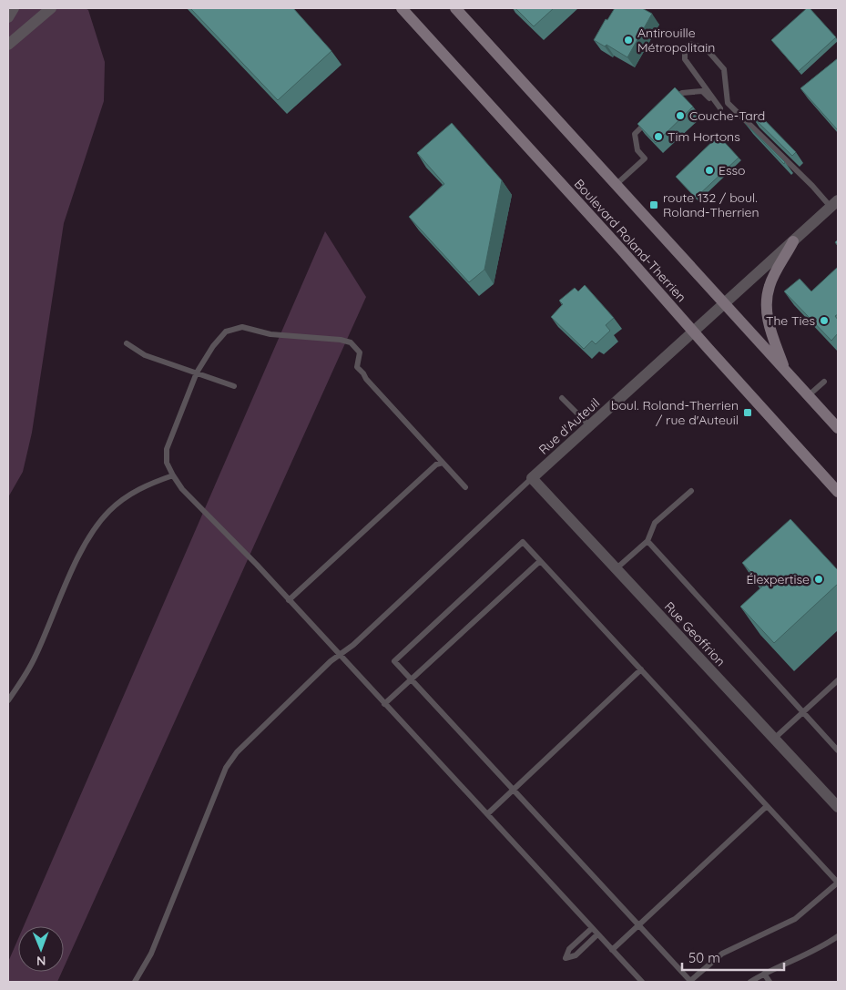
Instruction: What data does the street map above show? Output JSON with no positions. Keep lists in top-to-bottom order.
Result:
{
  "streets": {
    "main road": ["Boulevard Roland-Therrien"],
    "street": ["Rue d'Auteuil", "Rue Geoffrion"]
  },
  "crossings": [
    ["Boulevard Roland-Therrien", "Rue d'Auteuil"],
    ["Rue d'Auteuil", "Rue Geoffrion"]
  ],
  "places": {
    "other": [
      "Antirouille Métropolitain",
      "Couche-Tard",
      "Tim Hortons",
      "Esso",
      "The Ties",
      "Élexpertise"
    ],
    "transit": ["route 132 / boul. Roland-Therrien", "boul. Roland-Therrien / rue d'Auteuil"]
  },
  "scale_bar": "50 m",
  "north": "bottom"
}
